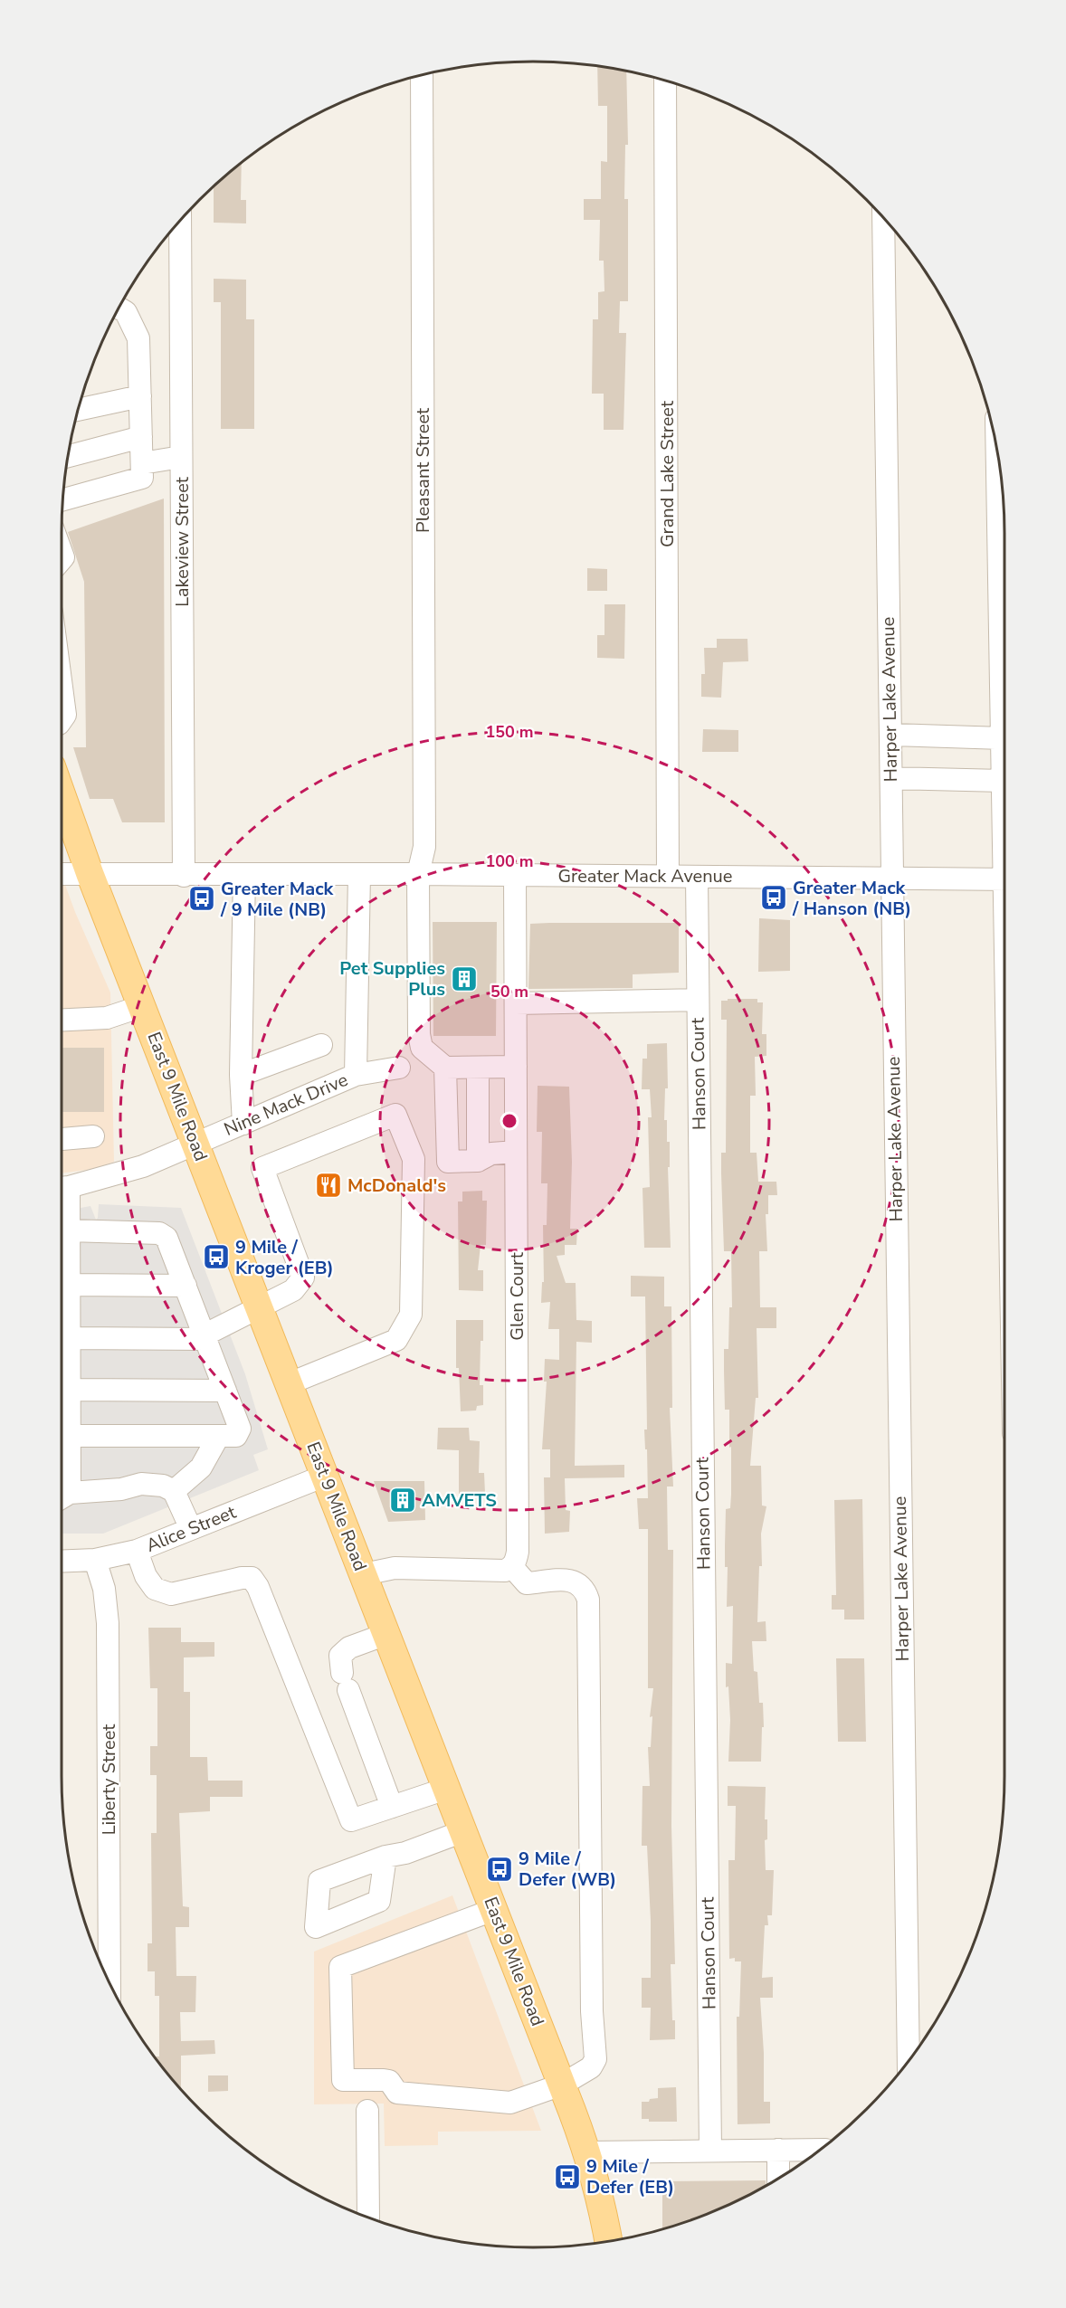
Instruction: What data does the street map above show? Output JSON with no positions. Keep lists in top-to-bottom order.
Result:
{
  "streets": {
    "main road": ["East 9 Mile Road"],
    "street": [
      "Pleasant Street",
      "Grand Lake Street",
      "Lakeview Street",
      "Harper Lake Avenue",
      "Greater Mack Avenue",
      "Hanson Court",
      "Nine Mack Drive",
      "Glen Court",
      "Alice Street",
      "Liberty Street"
    ]
  },
  "crossings": [
    ["Pleasant Street", "Greater Mack Avenue"],
    ["Grand Lake Street", "Greater Mack Avenue"],
    ["Lakeview Street", "Greater Mack Avenue"],
    ["Harper Lake Avenue", "Greater Mack Avenue"],
    ["Greater Mack Avenue", "Hanson Court"],
    ["Greater Mack Avenue", "East 9 Mile Road"],
    ["Greater Mack Avenue", "Glen Court"],
    ["East 9 Mile Road", "Nine Mack Drive"],
    ["East 9 Mile Road", "Alice Street"],
    ["Alice Street", "Liberty Street"]
  ],
  "places": {
    "bus stop": [
      "Greater Mack / Hanson (NB)",
      "Greater Mack / 9 Mile (NB)",
      "9 Mile / Kroger (EB)",
      "9 Mile / Defer (WB)",
      "9 Mile / Defer (EB)"
    ],
    "building": ["Pet Supplies Plus", "AMVETS"],
    "restaurant": ["McDonald's"]
  },
  "rings": ["150 m", "100 m", "50 m"]
}
